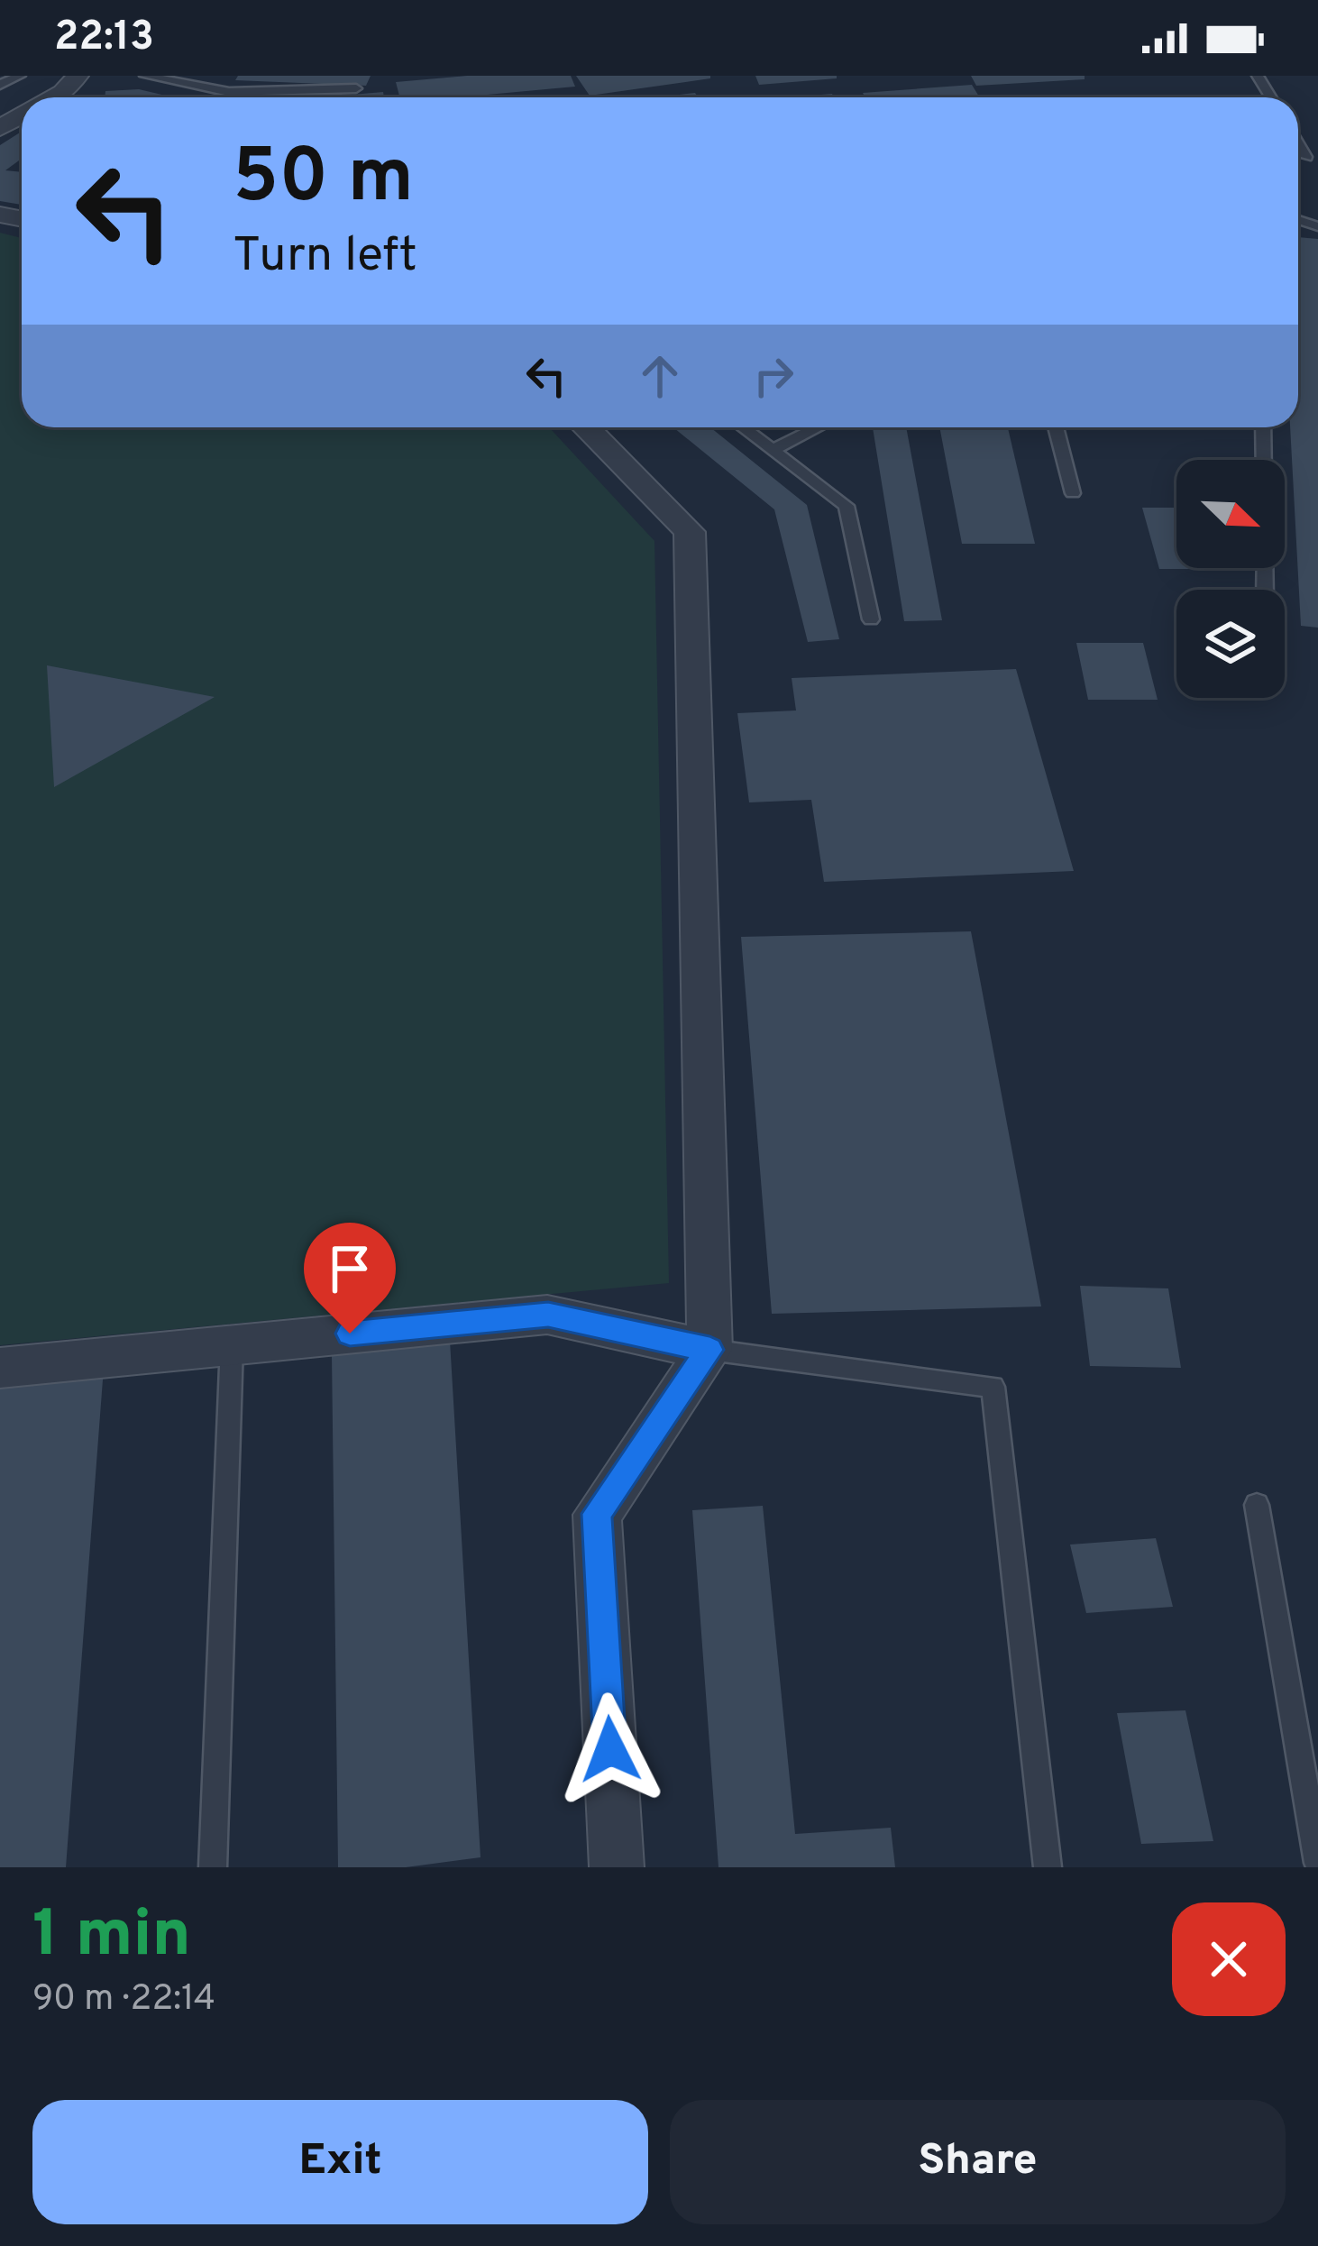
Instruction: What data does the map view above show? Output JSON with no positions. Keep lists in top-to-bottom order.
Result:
{
  "north": "bottom right",
  "page": {
    "status": "22:13",
    "turn": ["50 m", "Turn left"],
    "heading": ["1 min", "90 m · 22:14"],
    "buttons": ["Exit", "Share"]
  }
}
